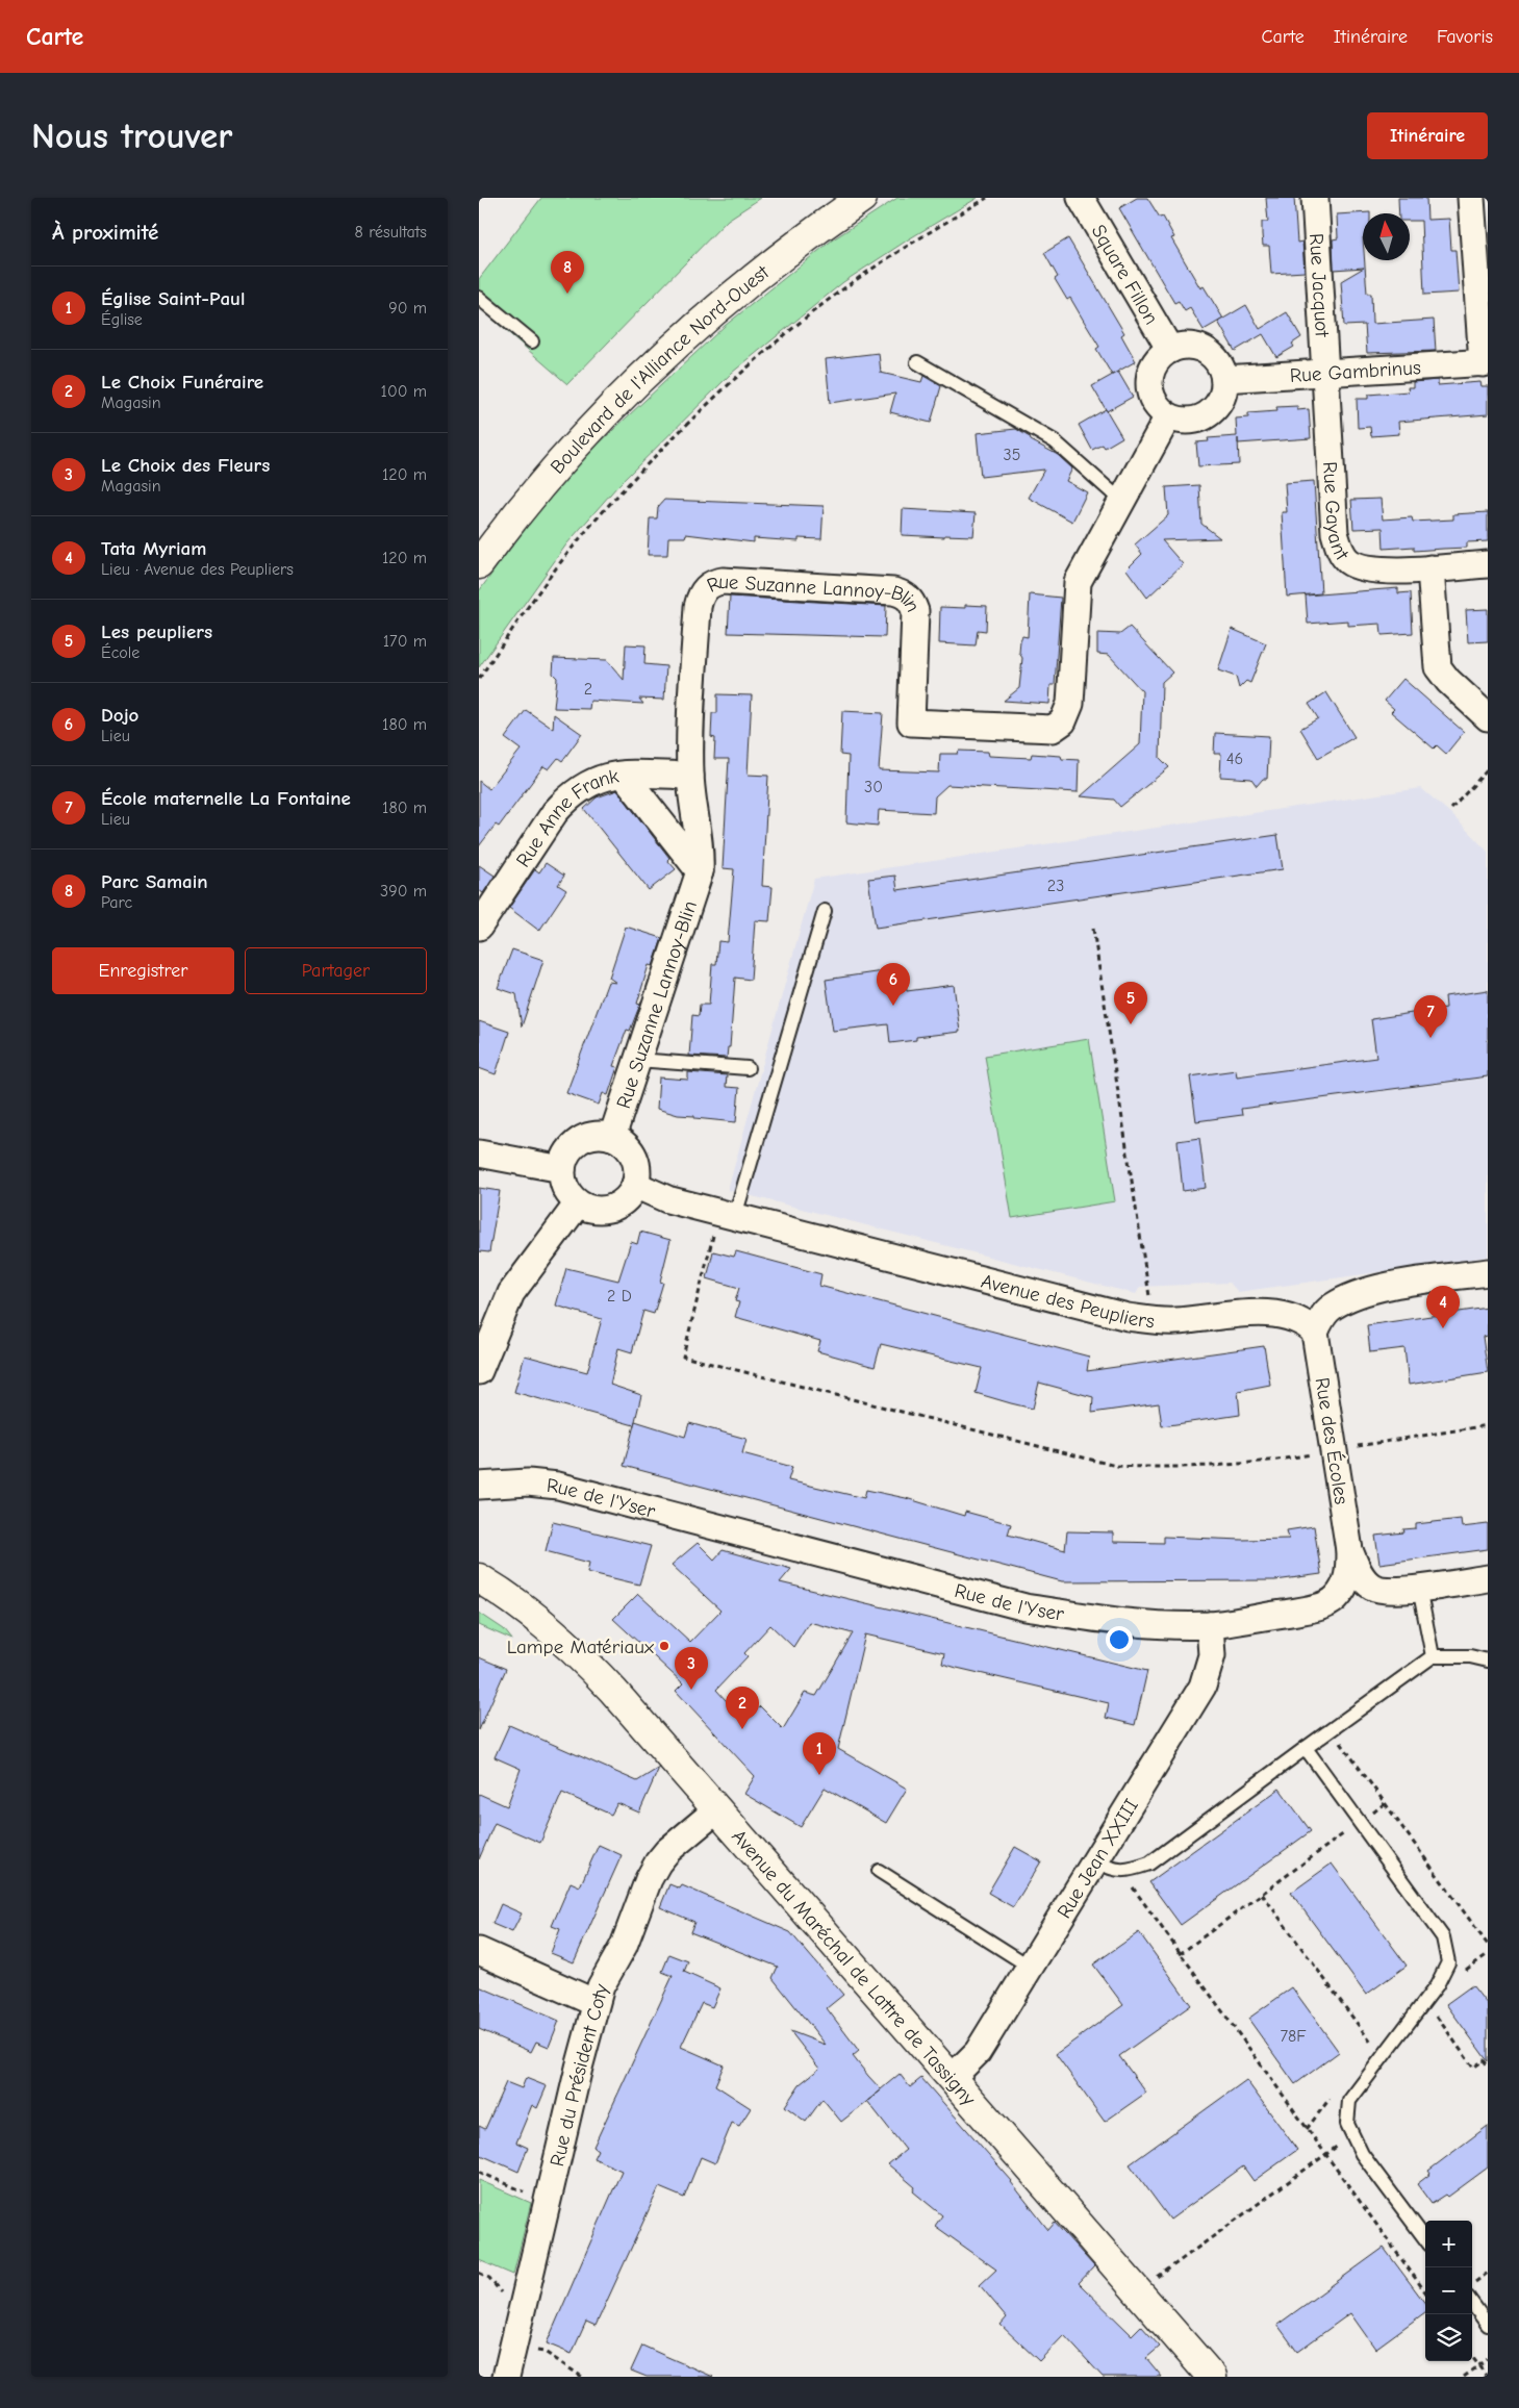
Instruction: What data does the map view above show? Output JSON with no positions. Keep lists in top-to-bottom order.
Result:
{
  "streets": {
    "main road": ["Boulevard de l'Alliance Nord-Ouest", "Avenue du Maréchal de Lattre de Tassigny"],
    "street": [
      "Square Fillon",
      "Rue Jacquot",
      "Rue Gambrinus",
      "Rue Gayant",
      "Rue Suzanne Lannoy-Blin",
      "Rue Anne Frank",
      "Avenue des Peupliers",
      "Rue des Écoles",
      "Rue de l'Yser",
      "Rue Jean XXIII",
      "Rue du Président Coty"
    ]
  },
  "crossings": [
    ["Square Fillon", "Rue Gambrinus"],
    ["Rue Jacquot", "Rue Gambrinus"],
    ["Rue Jacquot", "Rue Gayant"],
    ["Rue Gambrinus", "Rue Gayant"],
    ["Rue Suzanne Lannoy-Blin", "Rue Anne Frank"],
    ["Rue Suzanne Lannoy-Blin", "Avenue des Peupliers"],
    ["Avenue des Peupliers", "Rue des Écoles"],
    ["Rue des Écoles", "Rue de l'Yser"],
    ["Rue de l'Yser", "Rue Jean XXIII"],
    ["Rue Jean XXIII", "Avenue du Maréchal de Lattre de Tassigny"],
    ["Avenue du Maréchal de Lattre de Tassigny", "Rue du Président Coty"]
  ],
  "places": ["Lampe Matériaux"],
  "house_numbers": [
    "35",
    "2",
    "46",
    "30",
    "23",
    "2 D",
    "78F"
  ],
  "north": "top",
  "page": {
    "header": "Carte",
    "nav": ["Carte", "Itinéraire", "Favoris"],
    "buttons": [
      "Itinéraire",
      ["Enregistrer", "Partager"]
    ],
    "title": "Nous trouver",
    "heading": ["À proximité", "8 résultats"],
    "pins": [
      "8",
      "6",
      "5",
      "7",
      "4",
      "3",
      "2",
      "1"
    ],
    "list": [
      {
        "mark": "1",
        "name": "Église Saint-Paul",
        "note": "Église",
        "value": "90 m"
      },
      {
        "mark": "2",
        "name": "Le Choix Funéraire",
        "note": "Magasin",
        "value": "100 m"
      },
      {
        "mark": "3",
        "name": "Le Choix des Fleurs",
        "note": "Magasin",
        "value": "120 m"
      },
      {
        "mark": "4",
        "name": "Tata Myriam",
        "note": "Lieu · Avenue des Peupliers",
        "value": "120 m"
      },
      {
        "mark": "5",
        "name": "Les peupliers",
        "note": "École",
        "value": "170 m"
      },
      {
        "mark": "6",
        "name": "Dojo",
        "note": "Lieu",
        "value": "180 m"
      },
      {
        "mark": "7",
        "name": "École maternelle La Fontaine",
        "note": "Lieu",
        "value": "180 m"
      },
      {
        "mark": "8",
        "name": "Parc Samain",
        "note": "Parc",
        "value": "390 m"
      }
    ],
    "map_buttons": ["+", "−"]
  }
}
